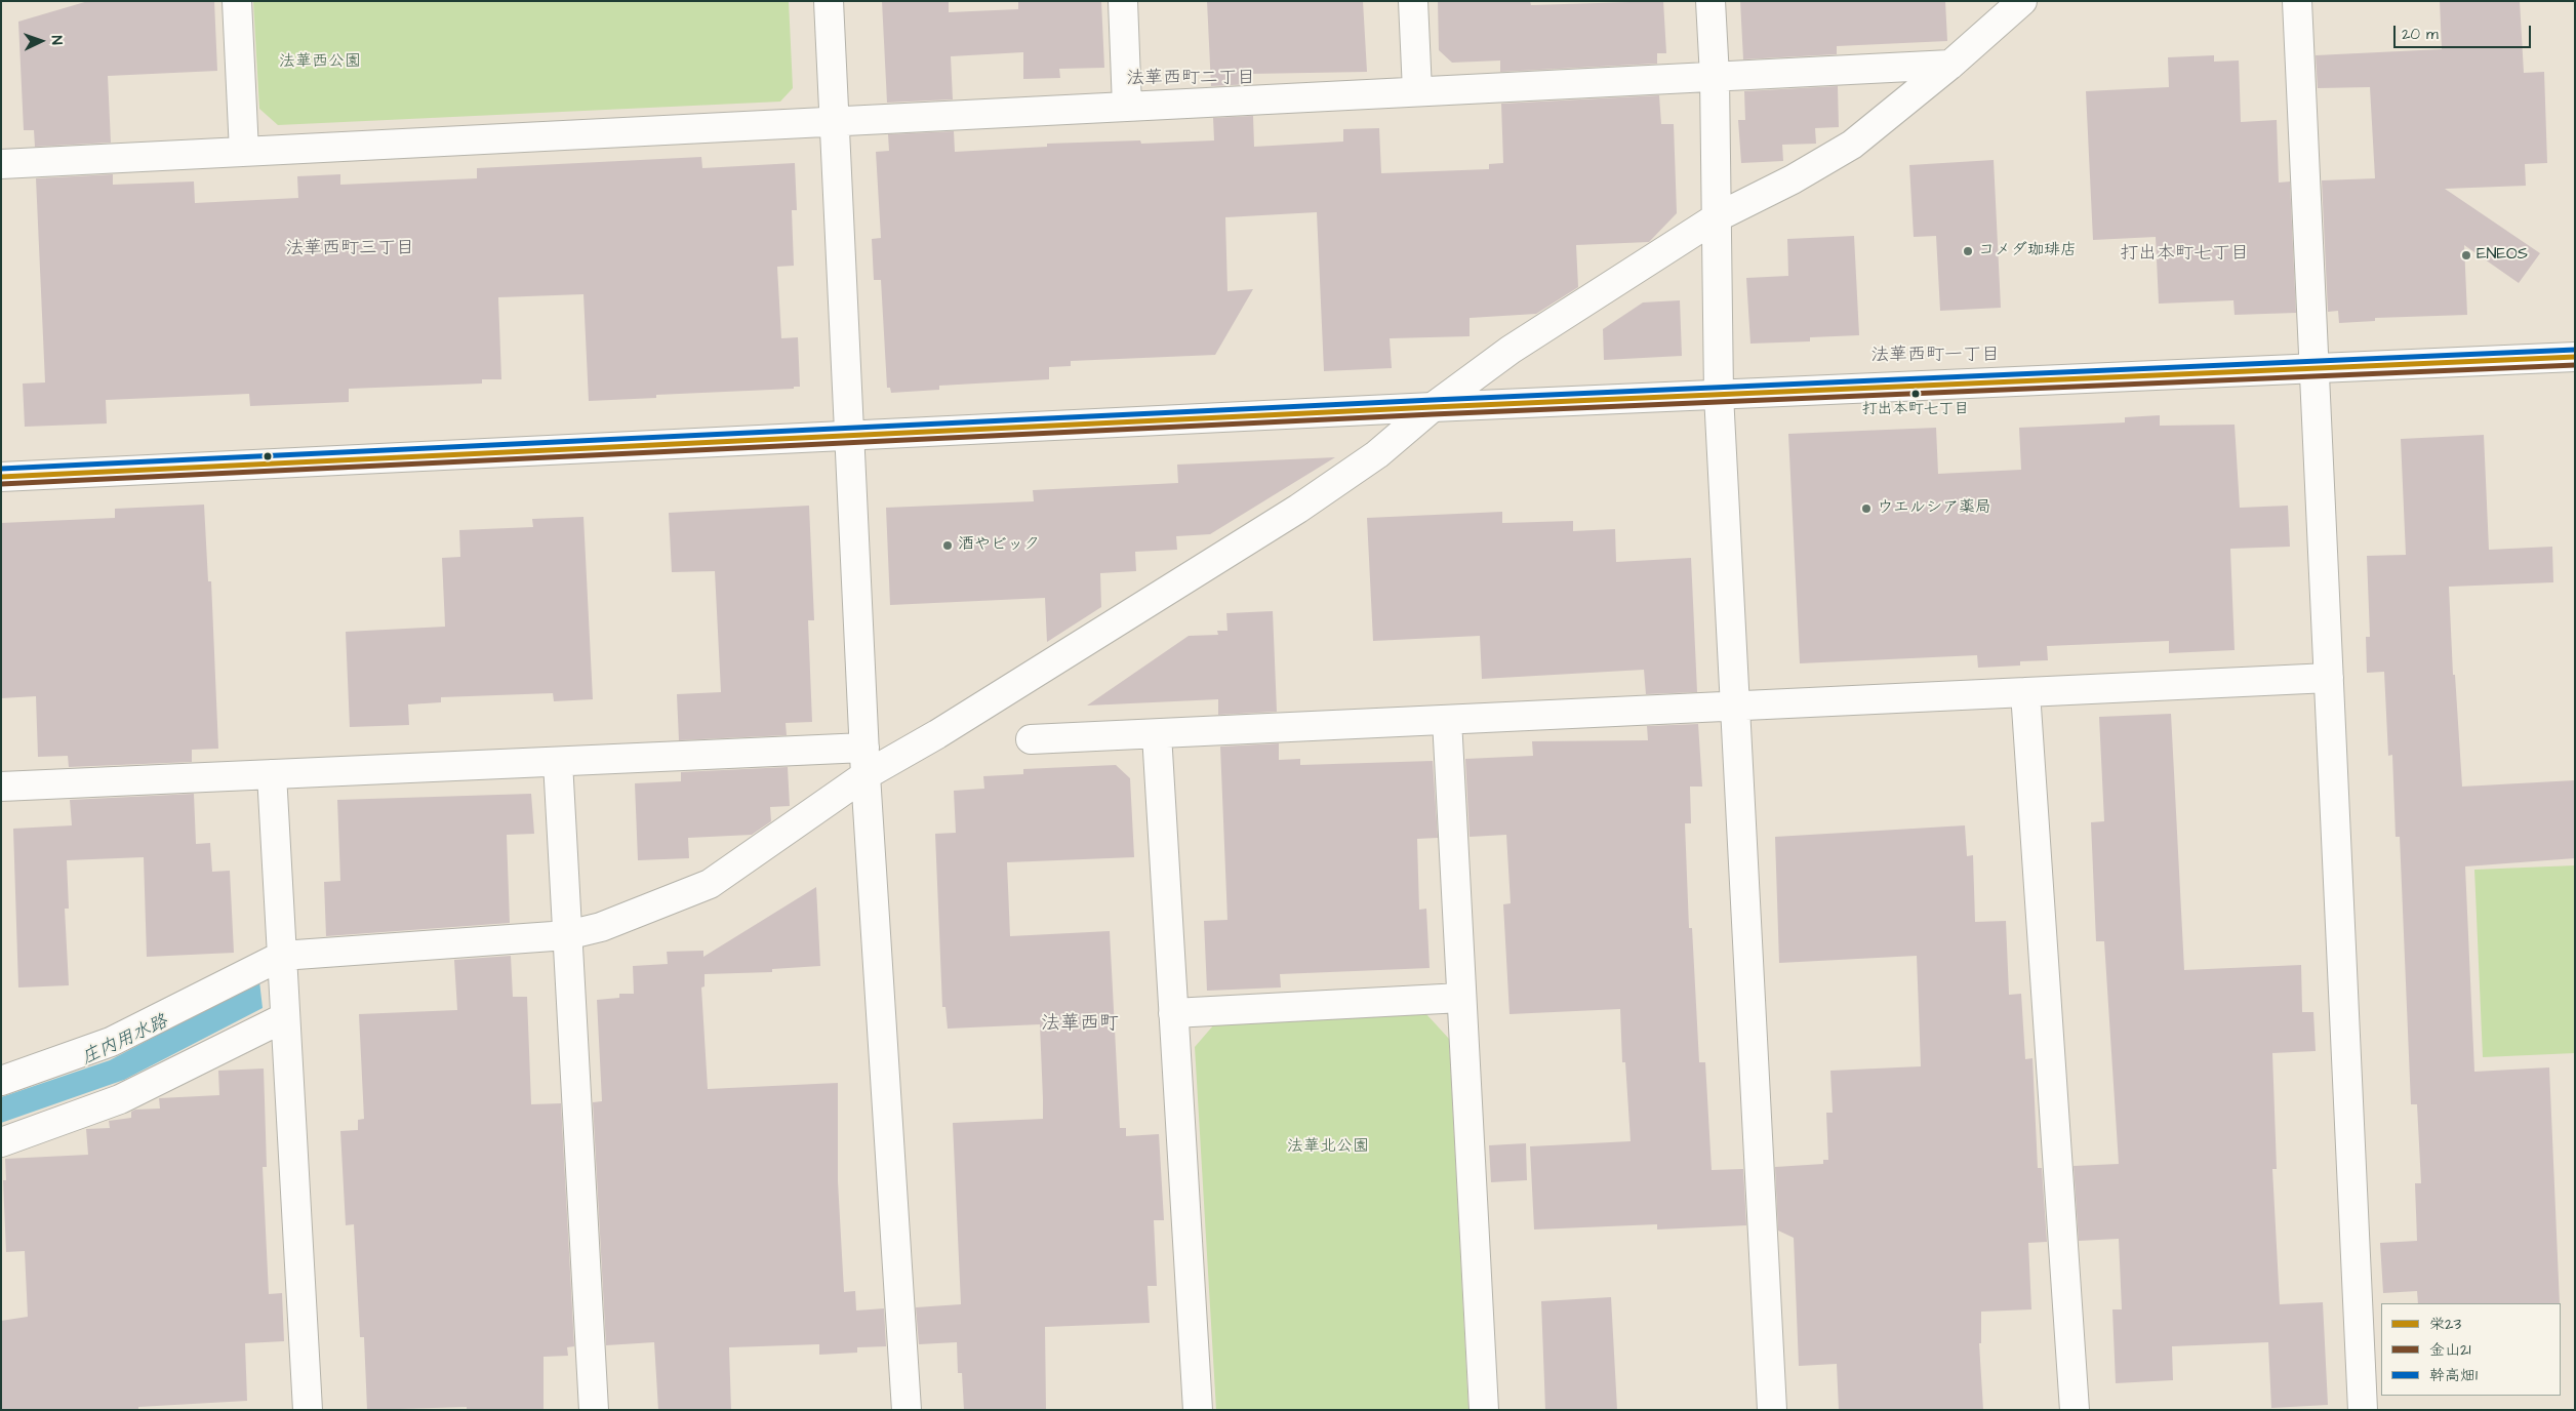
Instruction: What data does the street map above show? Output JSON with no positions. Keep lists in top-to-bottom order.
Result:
{
  "districts": [
    "法華西町二丁目",
    "法華西町三丁目",
    "打出本町七丁目",
    "法華西町一丁目",
    "法華西町"
  ],
  "water": ["庄内用水路"],
  "parks": ["法華西公園", "法華北公園"],
  "places": [
    "コメダ珈琲店",
    "ENEOS",
    "打出本町七丁目",
    "ウエルシア薬局",
    "酒やビック"
  ],
  "lines": ["transit line 幹高畑1", "transit line 栄23", "transit line 金山21"],
  "legend": ["栄23", "金山21", "幹高畑1"],
  "scale_bar": "20 m",
  "north": "right"
}
